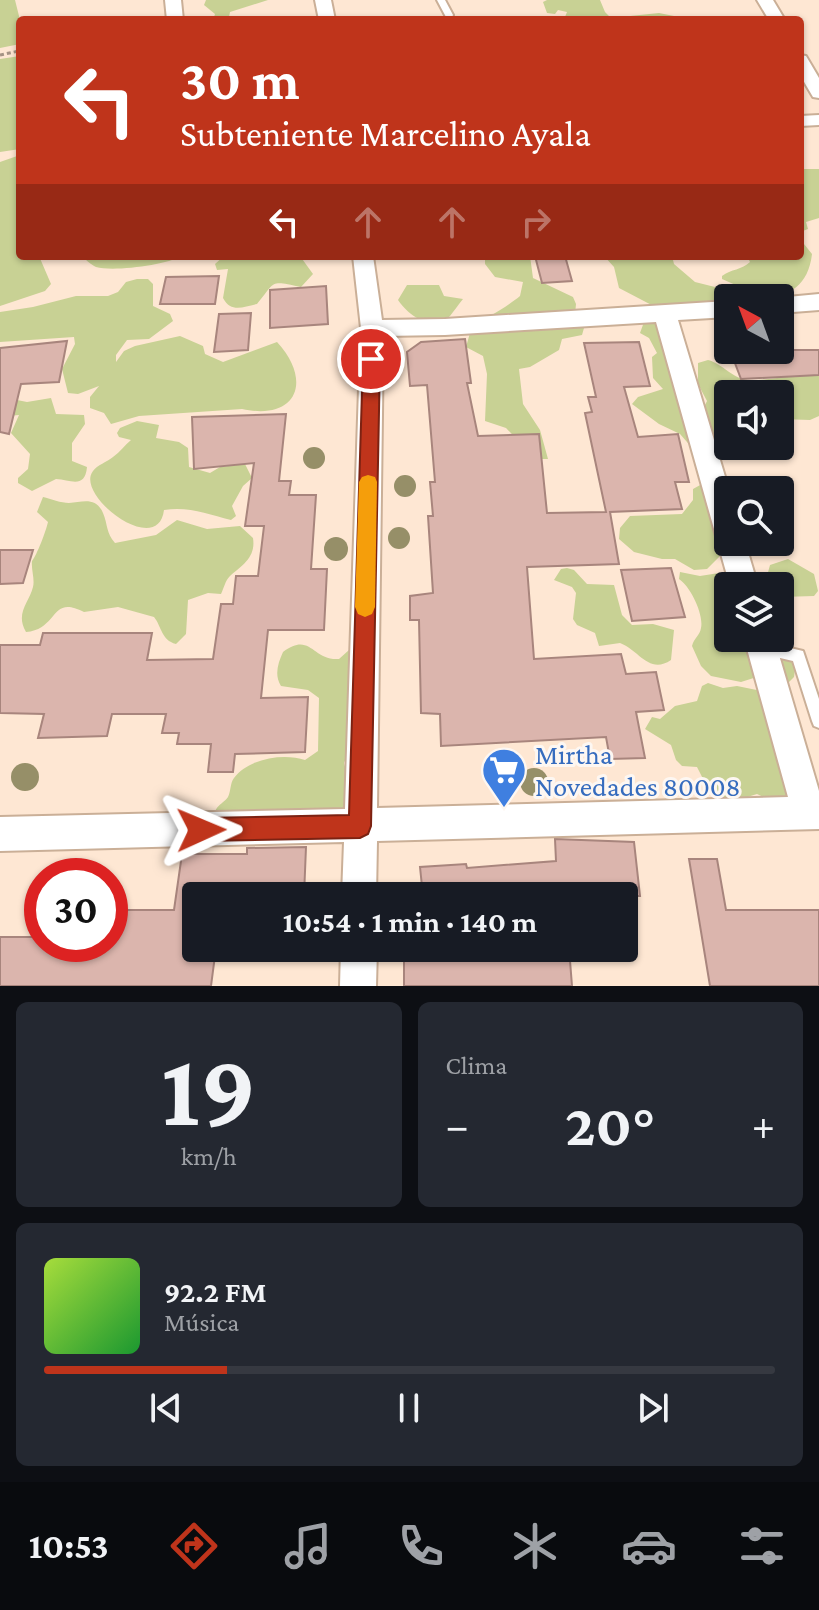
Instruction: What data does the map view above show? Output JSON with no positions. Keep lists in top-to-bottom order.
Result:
{
  "places": {
    "supermarket": ["Mirtha Novedades 80008"]
  },
  "north": "top left",
  "page": {
    "turn": ["30 m", "Subteniente Marcelino Ayala"],
    "limit": "30",
    "trip": "10:54 · 1 min · 140 m",
    "tile": [
      ["19", "km/h"],
      "Clima"
    ],
    "heat": ["−", "20°", "+"],
    "song": ["92.2 FM", "Música"],
    "tabs": "10:53"
  }
}
